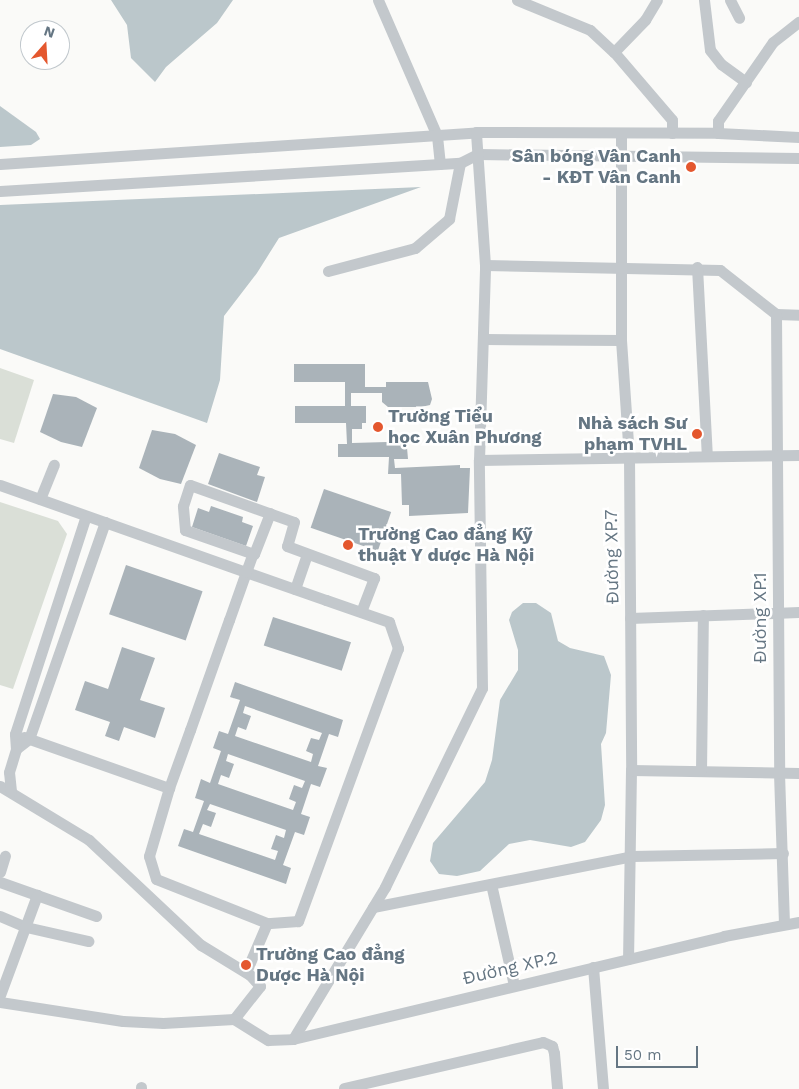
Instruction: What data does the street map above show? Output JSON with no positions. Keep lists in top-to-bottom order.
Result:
{
  "streets": {
    "street": ["Đường XP.7", "Đường XP.1", "Đường XP.2"]
  },
  "crossings": [
    ["Đường XP.7", "Đường XP.2"],
    ["Đường XP.1", "Đường XP.2"]
  ],
  "places": [
    "Sân bóng Vân Canh - KĐT Vân Canh",
    "Trường Tiểu học Xuân Phương",
    "Nhà sách Sư phạm TVHL",
    "Trường Cao đẳng Kỹ thuật Y dược Hà Nội",
    "Trường Cao đẳng Dược Hà Nội"
  ],
  "scale_bar": "50 m",
  "north": "top"
}
